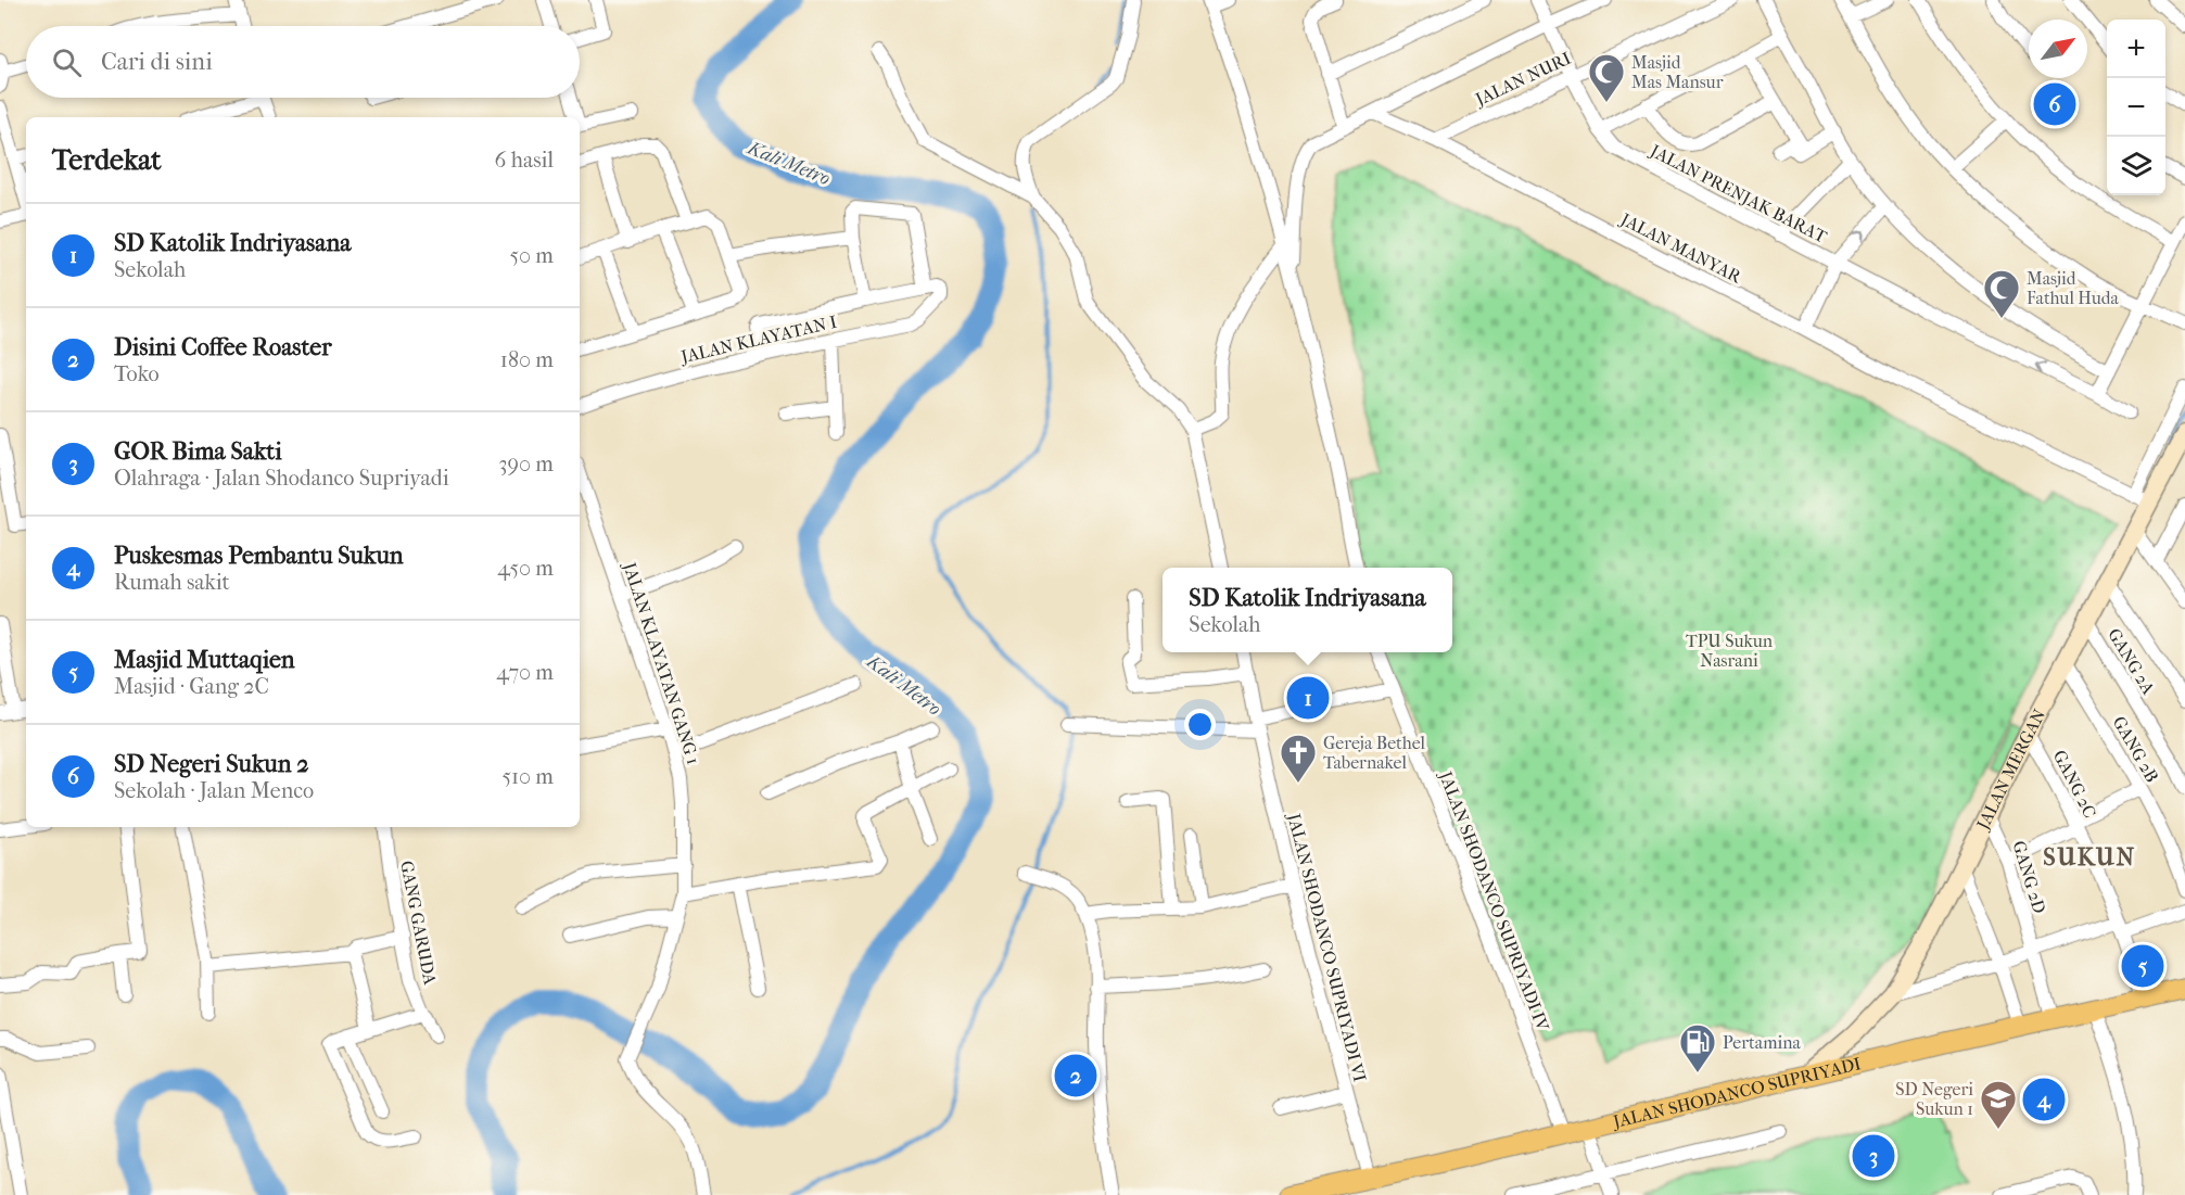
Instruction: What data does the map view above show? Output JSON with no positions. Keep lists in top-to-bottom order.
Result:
{
  "streets": {
    "main road": ["JALAN SHODANCO SUPRIYADI"],
    "street": [
      "JALAN NURI",
      "JALAN PRENJAK BARAT",
      "JALAN MANYAR",
      "JALAN KLAYATAN I",
      "GANG 2A",
      "JALAN KLAYATAN GANG 1",
      "GANG 2B",
      "JALAN MERGAN",
      "GANG 2C",
      "GANG 2D",
      "JALAN SHODANCO SUPRIYADI IV",
      "GANG GARUDA",
      "JALAN SHODANCO SUPRIYADI VI"
    ]
  },
  "crossings": [
    ["JALAN NURI", "JALAN PRENJAK BARAT"],
    ["JALAN NURI", "JALAN MANYAR"],
    ["JALAN MANYAR", "JALAN MERGAN"],
    ["GANG 2A", "JALAN MERGAN"],
    ["GANG 2B", "JALAN MERGAN"],
    ["JALAN MERGAN", "GANG 2C"],
    ["JALAN MERGAN", "GANG 2D"],
    ["JALAN MERGAN", "JALAN SHODANCO SUPRIYADI"],
    ["GANG 2C", "JALAN SHODANCO SUPRIYADI"],
    ["GANG 2D", "JALAN SHODANCO SUPRIYADI"],
    ["JALAN SHODANCO SUPRIYADI IV", "JALAN SHODANCO SUPRIYADI"],
    ["JALAN SHODANCO SUPRIYADI VI", "JALAN SHODANCO SUPRIYADI"]
  ],
  "districts": ["SUKUN"],
  "water": ["Kali Metro"],
  "parks": ["TPU Sukun Nasrani"],
  "places": {
    "mosque": ["Masjid Mas Mansur", "Masjid Fathul Huda"],
    "church": ["Gereja Bethel Tabernakel"],
    "fuel station": ["Pertamina"],
    "school or university": ["SD Negeri Sukun 1"]
  },
  "north": "top right",
  "page": {
    "map_buttons": ["+", "−"],
    "search": "Cari di sini",
    "pins": [
      "6",
      "1",
      "5",
      "2",
      "4",
      "3"
    ],
    "heading": ["Terdekat", "6 hasil"],
    "list": [
      {
        "mark": "1",
        "name": "SD Katolik Indriyasana",
        "note": "Sekolah",
        "value": "50 m"
      },
      {
        "mark": "2",
        "name": "Disini Coffee Roaster",
        "note": "Toko",
        "value": "180 m"
      },
      {
        "mark": "3",
        "name": "GOR Bima Sakti",
        "note": "Olahraga · Jalan Shodanco Supriyadi",
        "value": "390 m"
      },
      {
        "mark": "4",
        "name": "Puskesmas Pembantu Sukun",
        "note": "Rumah sakit",
        "value": "450 m"
      },
      {
        "mark": "5",
        "name": "Masjid Muttaqien",
        "note": "Masjid · Gang 2C",
        "value": "470 m"
      },
      {
        "mark": "6",
        "name": "SD Negeri Sukun 2",
        "note": "Sekolah · Jalan Menco",
        "value": "510 m"
      }
    ],
    "popup": ["SD Katolik Indriyasana", "Sekolah"]
  }
}
